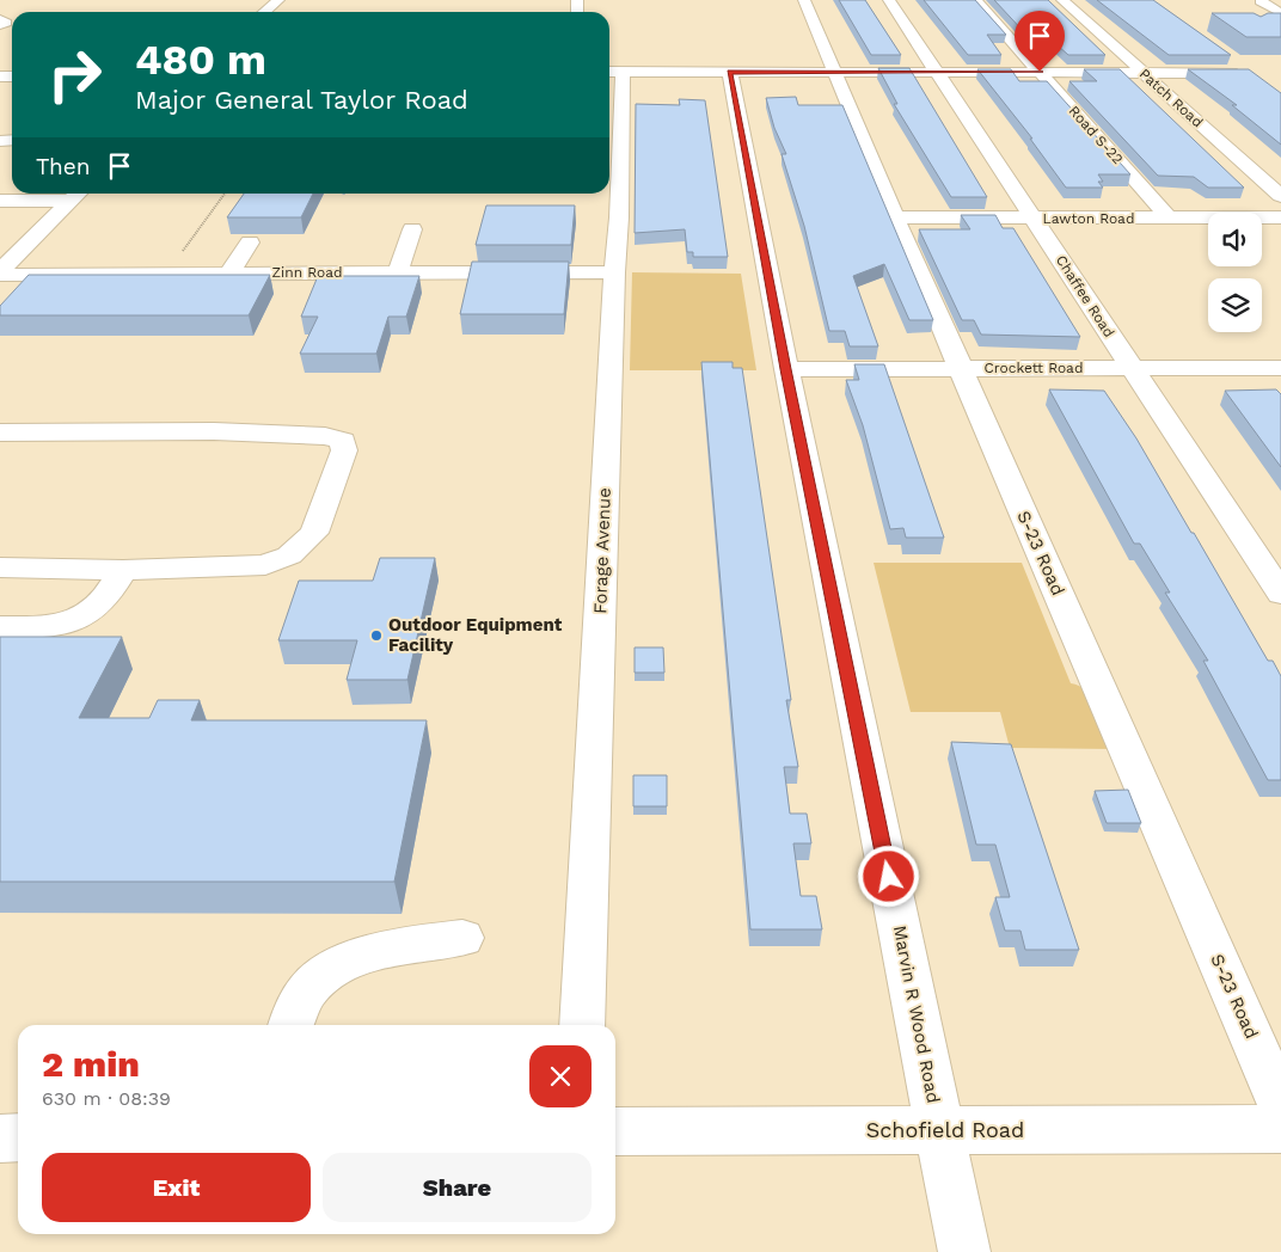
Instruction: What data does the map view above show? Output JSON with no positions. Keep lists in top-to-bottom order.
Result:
{
  "streets": {
    "street": [
      "Patch Road",
      "Road S-22",
      "Lawton Road",
      "Zinn Road",
      "Chaffee Road",
      "Crockett Road",
      "Forage Avenue",
      "S-23 Road",
      "Marvin R Wood Road",
      "Schofield Road"
    ]
  },
  "crossings": [
    ["Road S-22", "Lawton Road"],
    ["Lawton Road", "Chaffee Road"],
    ["Lawton Road", "S-23 Road"],
    ["Zinn Road", "Forage Avenue"],
    ["Chaffee Road", "Crockett Road"],
    ["Crockett Road", "S-23 Road"],
    ["Crockett Road", "Marvin R Wood Road"],
    ["Marvin R Wood Road", "Schofield Road"]
  ],
  "places": ["Outdoor Equipment Facility"],
  "page": {
    "turn": ["480 m", "Major General Taylor Road"],
    "then": "Then",
    "heading": ["2 min", "630 m · 08:39"],
    "buttons": ["Exit", "Share"]
  }
}
